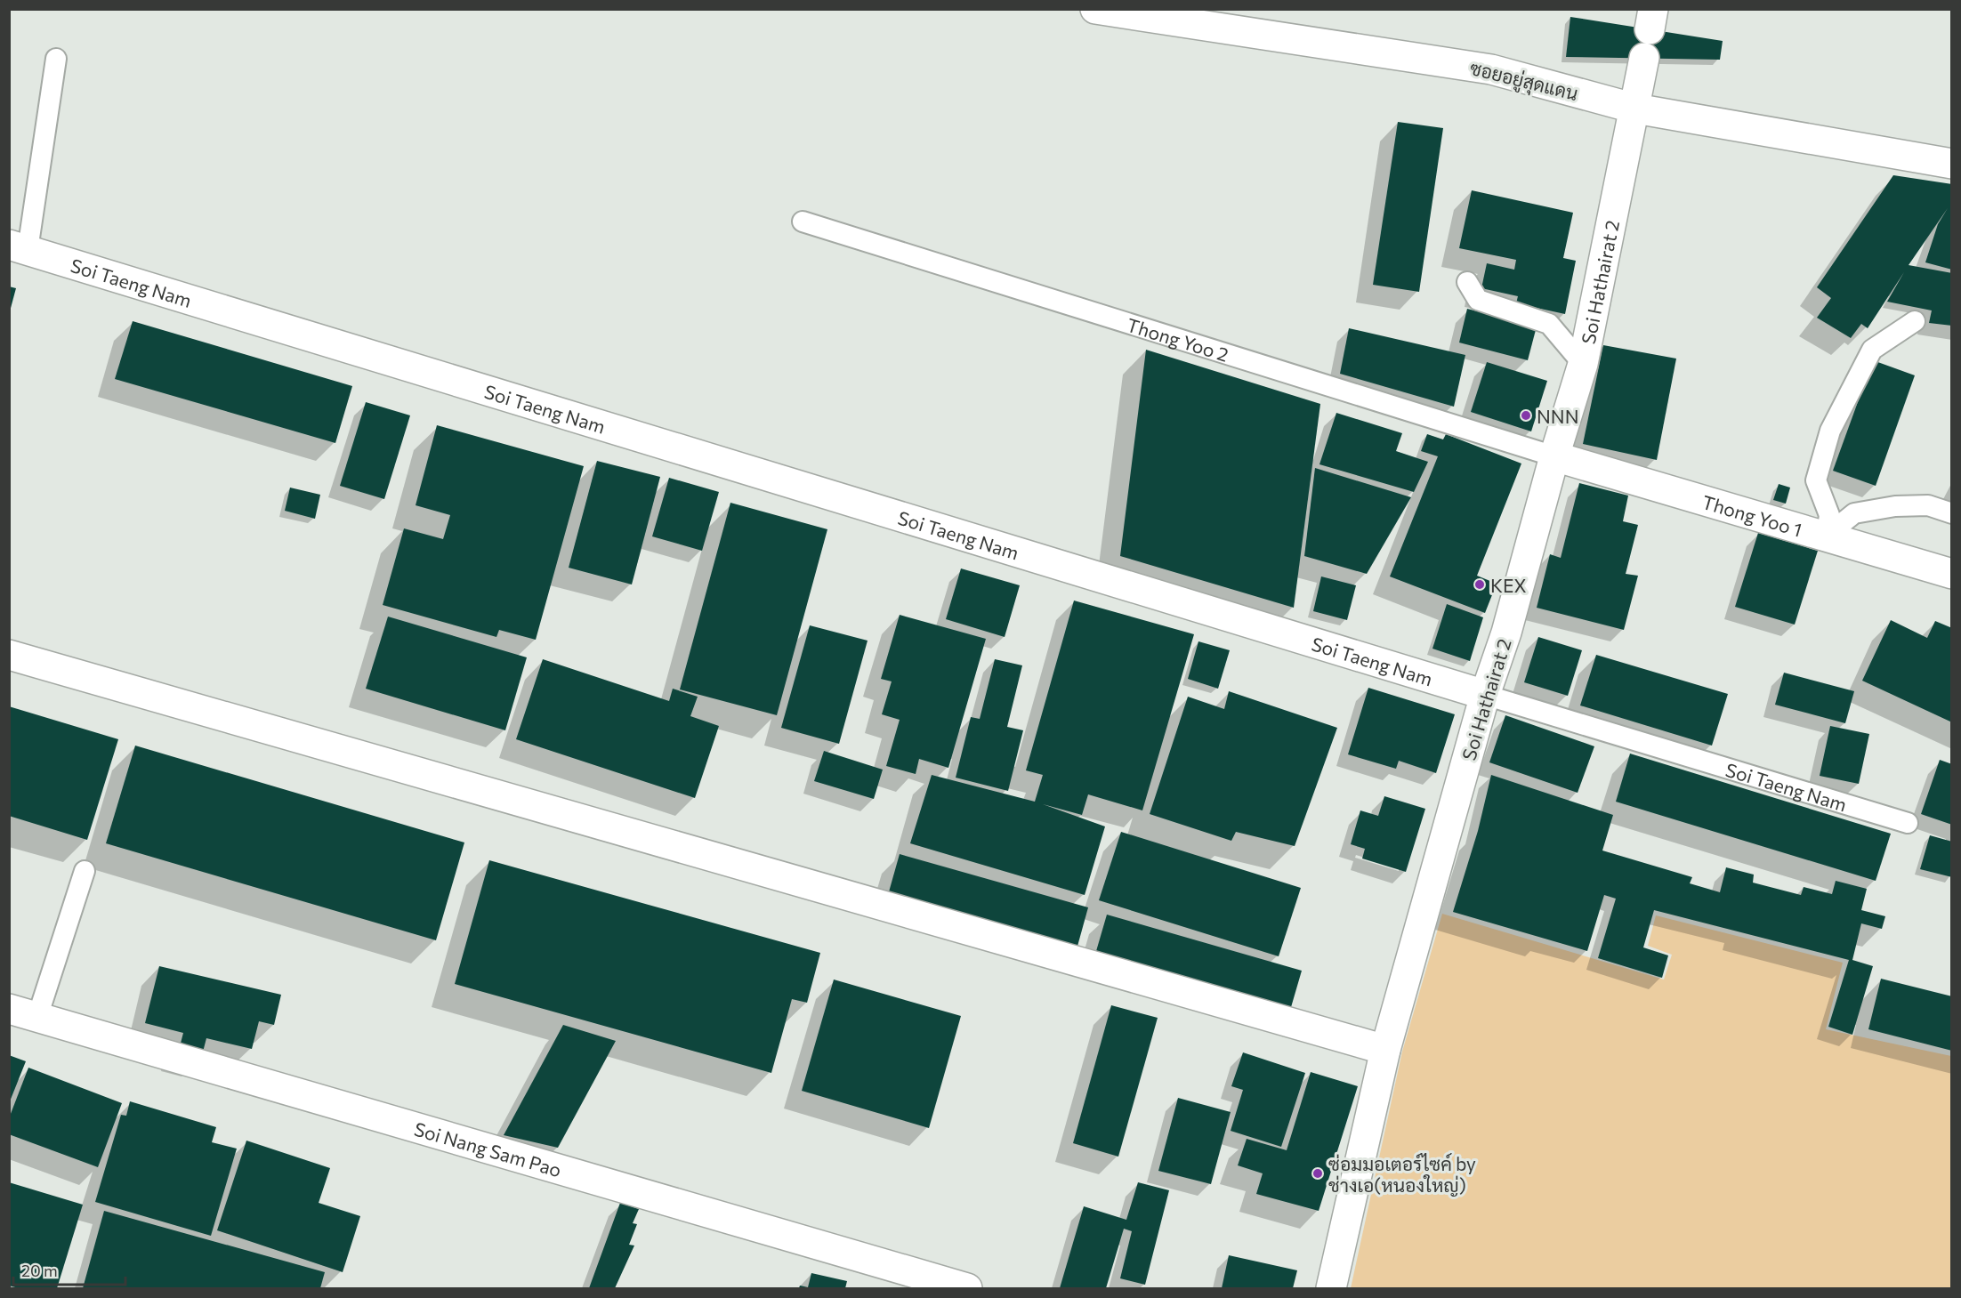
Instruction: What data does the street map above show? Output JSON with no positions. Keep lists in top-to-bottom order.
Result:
{
  "streets": {
    "street": [
      "ซอยอยู่สุดแดน",
      "Soi Taeng Nam",
      "Soi Hathairat 2",
      "Thong Yoo 1",
      "Soi Nang Sam Pao"
    ],
    "lane": ["Thong Yoo 2"]
  },
  "crossings": [
    ["ซอยอยู่สุดแดน", "Soi Hathairat 2"],
    ["Soi Taeng Nam", "Soi Hathairat 2"],
    ["Soi Hathairat 2", "Thong Yoo 2"],
    ["Soi Hathairat 2", "Thong Yoo 1"],
    ["Thong Yoo 2", "Thong Yoo 1"]
  ],
  "places": ["NNN", "KEX", "ซ่อมมอเตอร์ไซค์ by ช่างเอ(หนองใหญ่)"],
  "scale_bar": "20 m"
}
